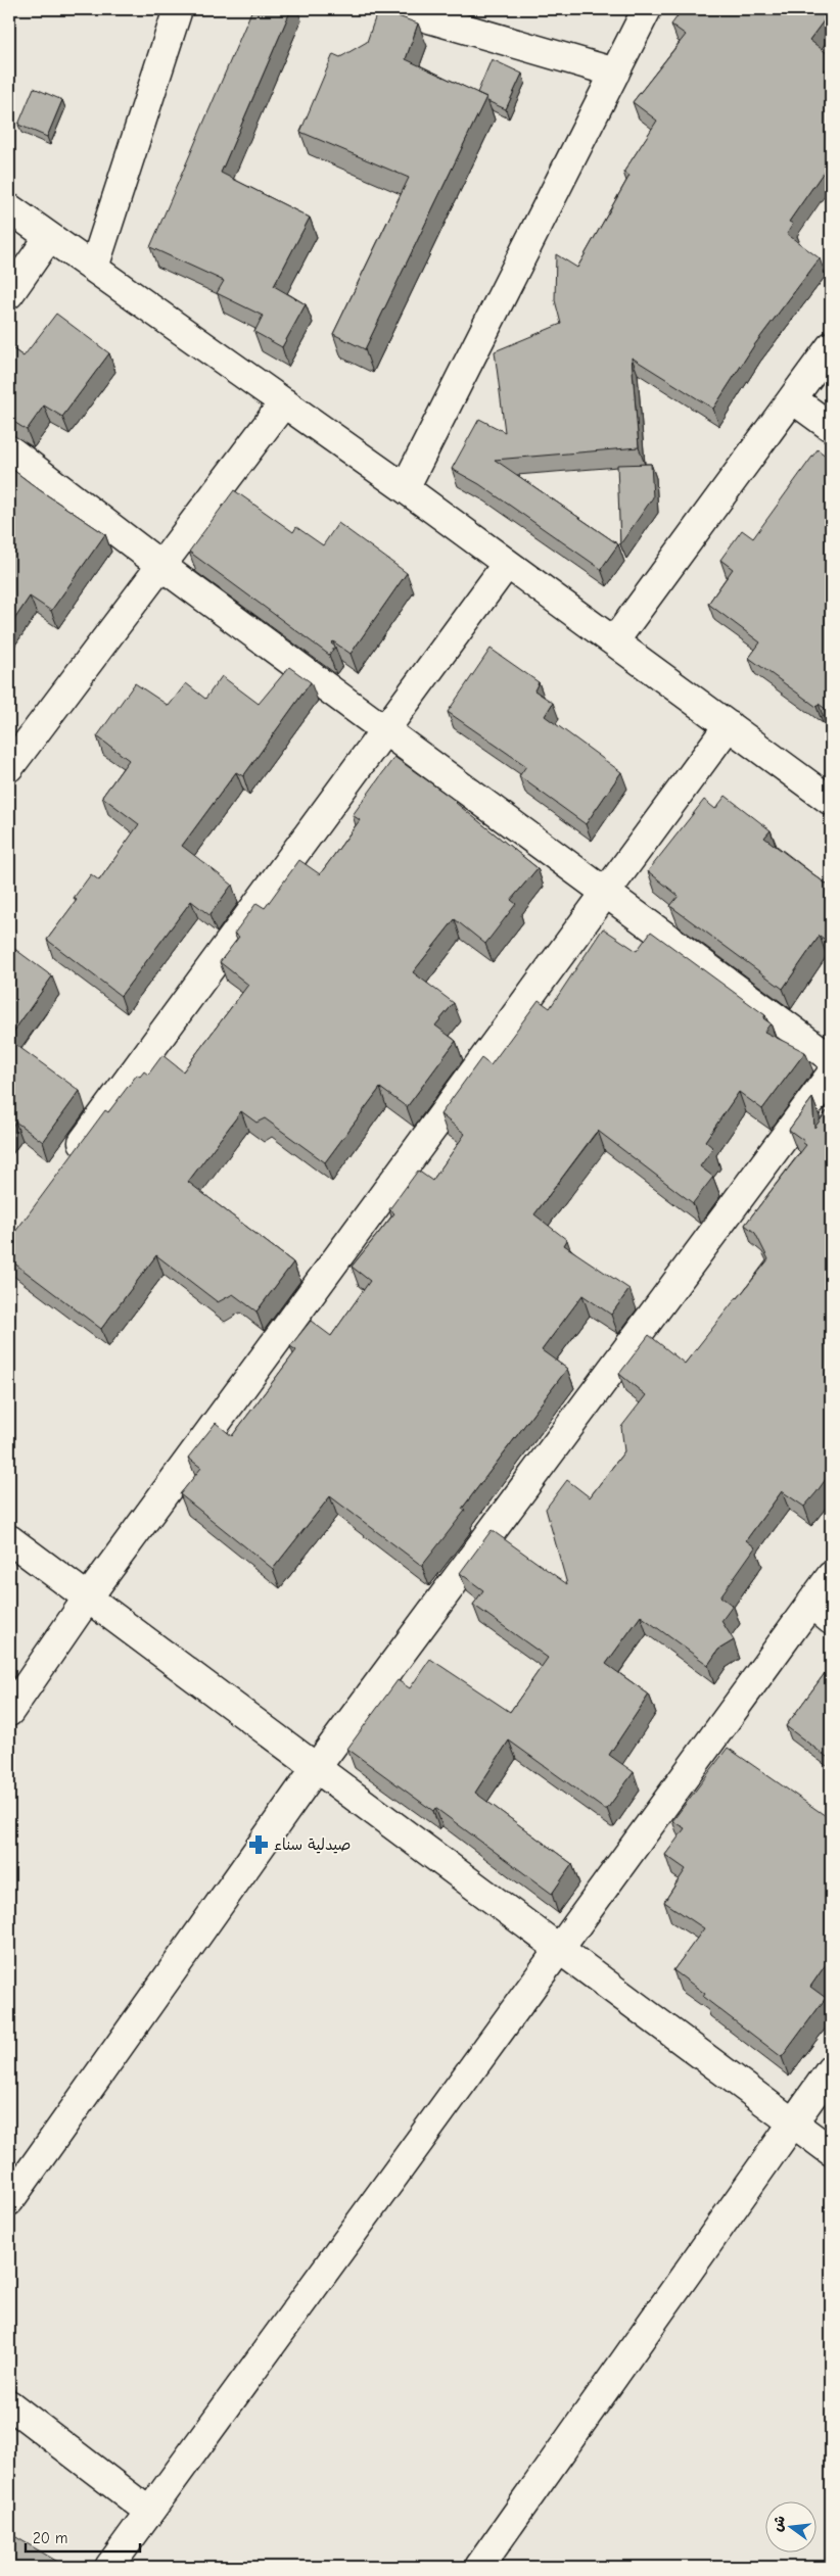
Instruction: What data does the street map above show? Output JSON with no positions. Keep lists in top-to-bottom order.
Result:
{
  "places": {
    "pharmacy": ["صيدلية سناء"]
  },
  "scale_bar": "20 m",
  "north": "left"
}
